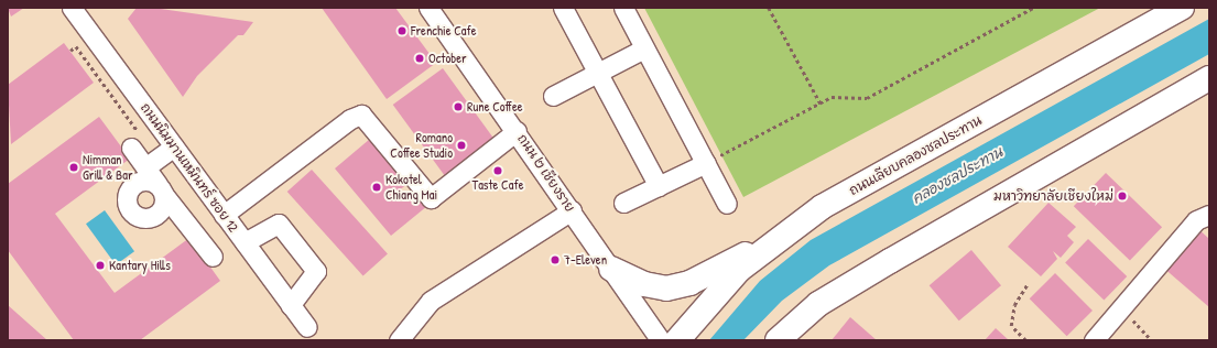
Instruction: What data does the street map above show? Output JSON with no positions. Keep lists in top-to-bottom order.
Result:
{
  "streets": {
    "main road": ["ถนนเลียบคลองชลประทาน"],
    "street": ["ถนนนิมมานเหมินทร์ ซอย 12", "ถนน ๒ เชียงราย"]
  },
  "water": ["คลองชลประทาน"],
  "places": [
    "Frenchie Cafe",
    "October",
    "Rune Coffee",
    "Romano Coffee Studio",
    "Nimman Grill & Bar",
    "Taste Cafe",
    "Kokotel Chiang Mai",
    "มหาวิทยาลัยเชียงใหม่",
    "7-Eleven",
    "Kantary Hills"
  ]
}
